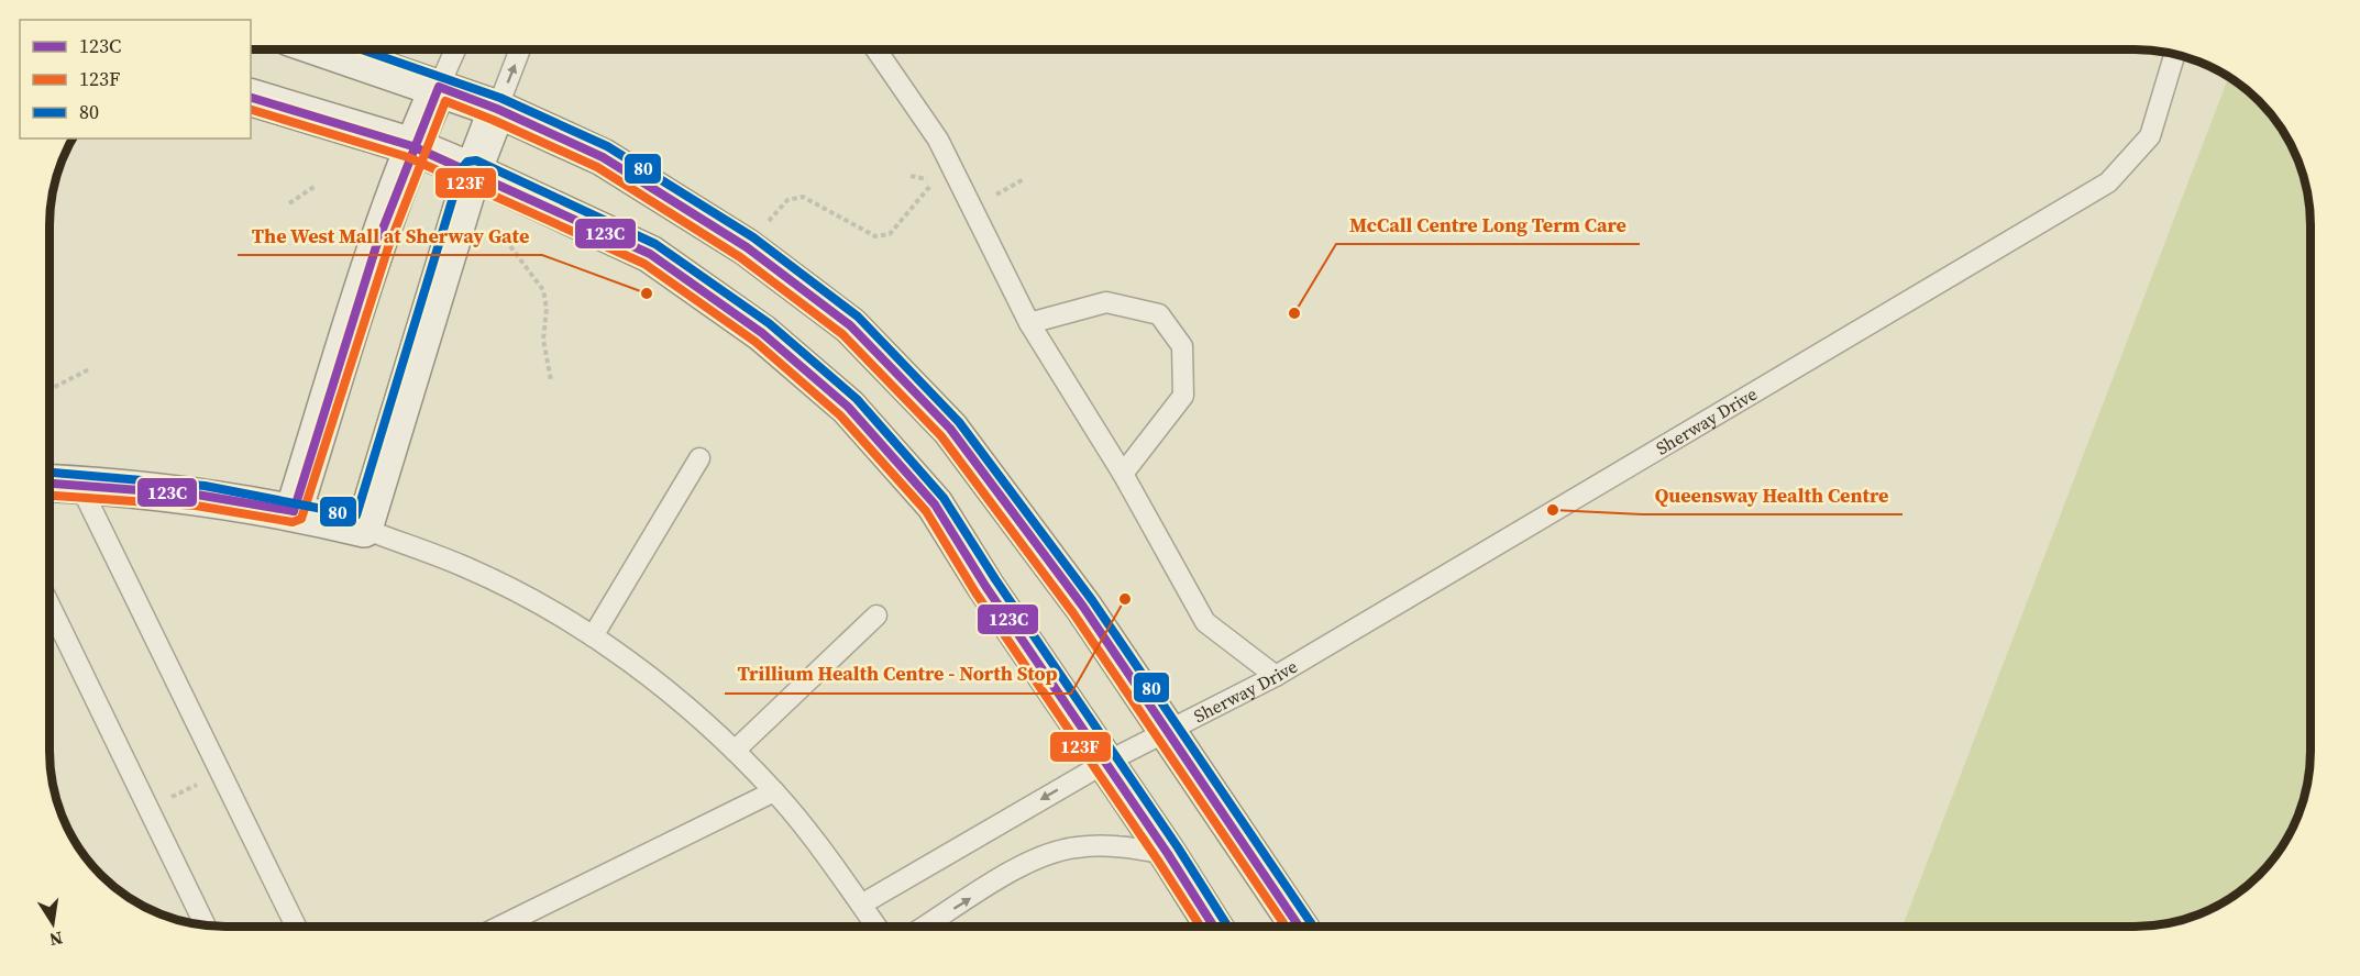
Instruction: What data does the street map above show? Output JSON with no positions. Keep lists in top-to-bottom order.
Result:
{
  "streets": {
    "lane": ["Sherway Drive"]
  },
  "places": [
    "The West Mall at Sherway Gate",
    "McCall Centre Long Term Care",
    "Queensway Health Centre",
    "Trillium Health Centre - North Stop"
  ],
  "lines": ["transit line 80", "transit line 123C", "transit line 123F"],
  "legend": ["123C", "123F", "80"],
  "north": "bottom"
}
